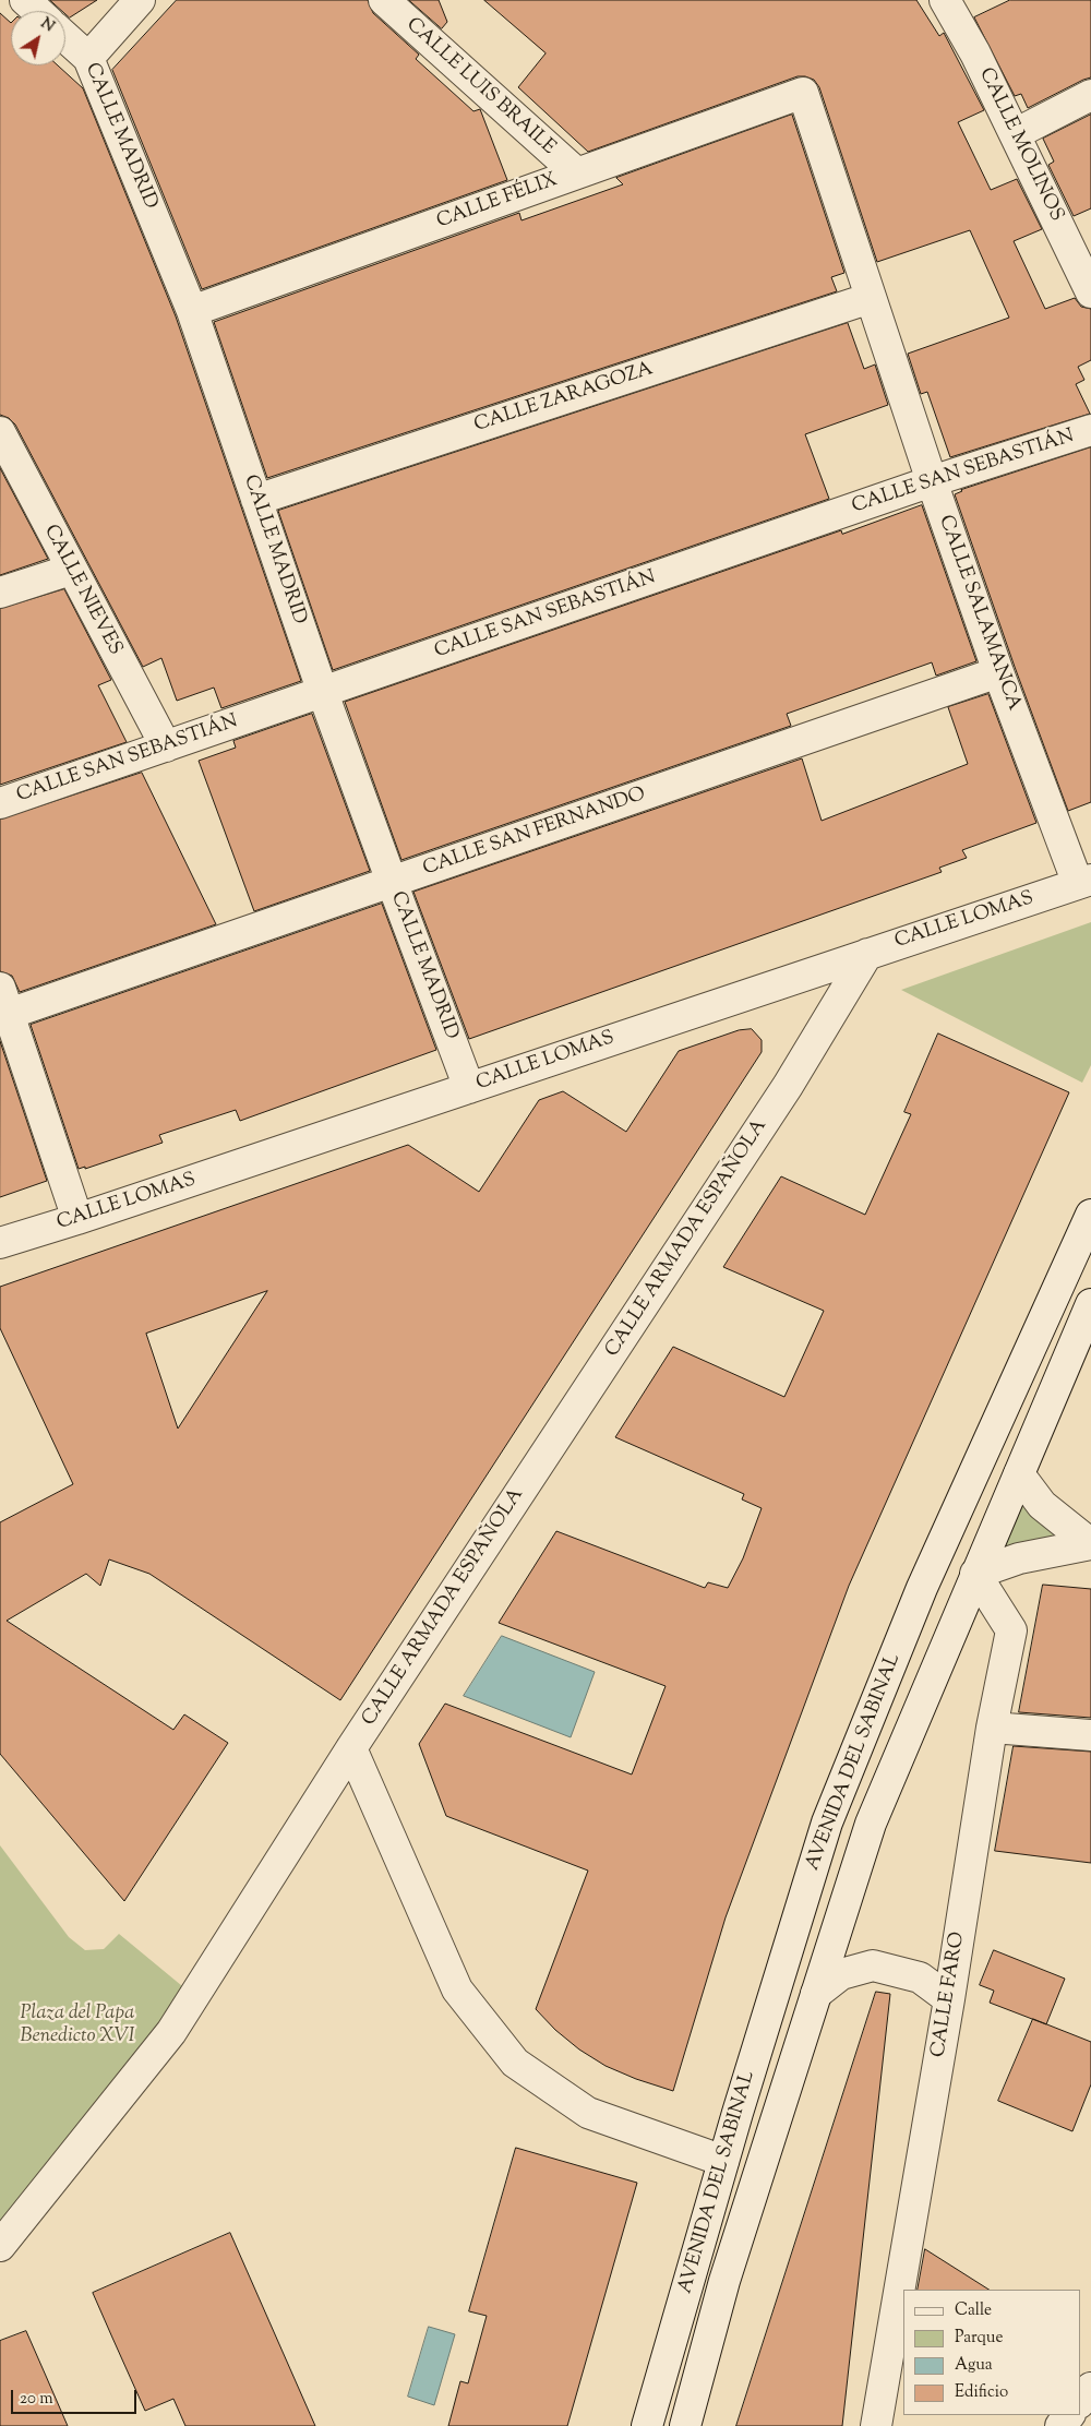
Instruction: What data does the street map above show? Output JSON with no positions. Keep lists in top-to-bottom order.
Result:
{
  "streets": {
    "street": [
      "CALLE LUIS BRAILE",
      "CALLE MADRID",
      "CALLE MOLINOS",
      "CALLE FÉLIX",
      "CALLE ZARAGOZA",
      "CALLE SAN SEBASTIÁN",
      "CALLE NIEVES",
      "CALLE SALAMANCA",
      "CALLE SAN FERNANDO",
      "CALLE LOMAS",
      "CALLE ARMADA ESPAÑOLA",
      "AVENIDA DEL SABINAL",
      "CALLE FARO"
    ]
  },
  "crossings": [
    ["CALLE LUIS BRAILE", "CALLE FÉLIX"],
    ["CALLE MADRID", "CALLE FÉLIX"],
    ["CALLE MADRID", "CALLE ZARAGOZA"],
    ["CALLE MADRID", "CALLE SAN SEBASTIÁN"],
    ["CALLE MADRID", "CALLE SAN FERNANDO"],
    ["CALLE MADRID", "CALLE LOMAS"],
    ["CALLE FÉLIX", "CALLE SALAMANCA"],
    ["CALLE ZARAGOZA", "CALLE SALAMANCA"],
    ["CALLE SAN SEBASTIÁN", "CALLE NIEVES"],
    ["CALLE SAN SEBASTIÁN", "CALLE SALAMANCA"],
    ["CALLE SALAMANCA", "CALLE SAN FERNANDO"],
    ["CALLE SALAMANCA", "CALLE LOMAS"],
    ["CALLE LOMAS", "CALLE ARMADA ESPAÑOLA"],
    ["AVENIDA DEL SABINAL", "CALLE FARO"]
  ],
  "parks": ["Plaza del Papa Benedicto XVI"],
  "legend": [
    "Calle",
    "Parque",
    "Agua",
    "Edificio"
  ],
  "scale_bar": "20 m",
  "north": "top right"
}
